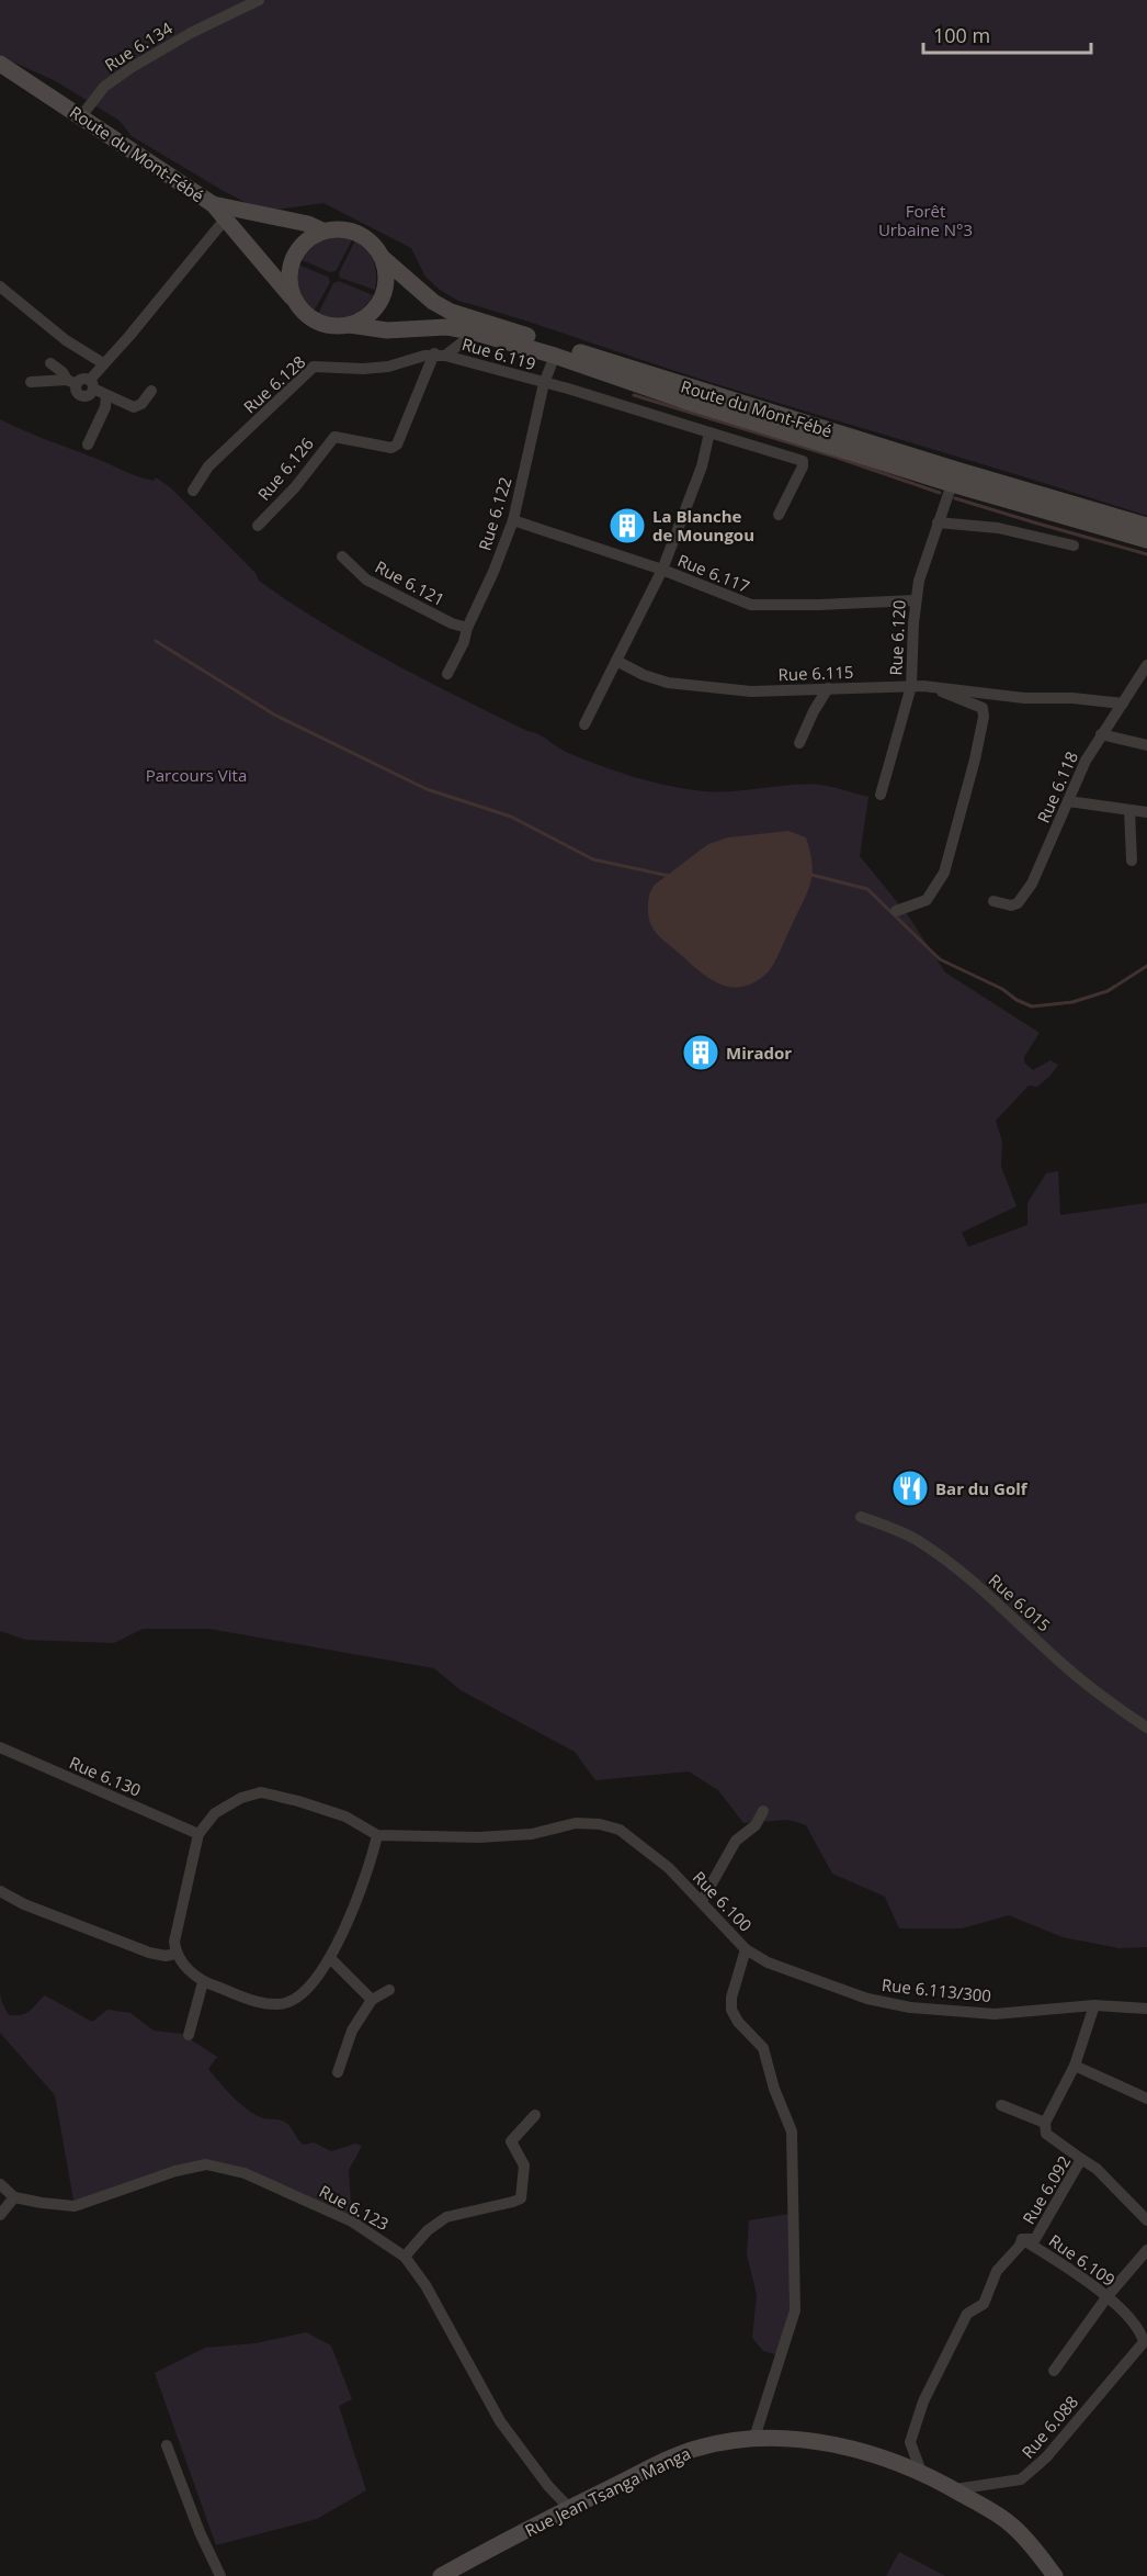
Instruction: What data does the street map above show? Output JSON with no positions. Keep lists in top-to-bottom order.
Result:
{
  "streets": {
    "street": [
      "Rue 6.134",
      "Route du Mont-Fébé",
      "Rue 6.119",
      "Rue 6.128",
      "Rue 6.126",
      "Rue 6.122",
      "Rue 6.117",
      "Rue 6.121",
      "Rue 6.120",
      "Rue 6.115",
      "Rue 6.118",
      "Rue 6.015",
      "Rue 6.130",
      "Rue 6.100",
      "Rue 6.113/300",
      "Rue 6.092",
      "Rue 6.123",
      "Rue 6.109",
      "Rue 6.088",
      "Rue Jean Tsanga Manga"
    ]
  },
  "crossings": [
    ["Rue 6.134", "Route du Mont-Fébé"],
    ["Route du Mont-Fébé", "Rue 6.128"],
    ["Route du Mont-Fébé", "Rue 6.122"],
    ["Route du Mont-Fébé", "Rue 6.120"],
    ["Rue 6.119", "Rue 6.128"],
    ["Rue 6.119", "Rue 6.126"],
    ["Rue 6.119", "Rue 6.122"],
    ["Rue 6.128", "Rue 6.126"],
    ["Rue 6.122", "Rue 6.121"],
    ["Rue 6.117", "Rue 6.120"],
    ["Rue 6.120", "Rue 6.115"],
    ["Rue 6.115", "Rue 6.118"],
    ["Rue 6.130", "Rue 6.100"],
    ["Rue 6.100", "Rue 6.113/300"],
    ["Rue 6.100", "Rue Jean Tsanga Manga"],
    ["Rue 6.092", "Rue 6.109"],
    ["Rue 6.092", "Rue Jean Tsanga Manga"],
    ["Rue 6.123", "Rue Jean Tsanga Manga"],
    ["Rue 6.109", "Rue 6.088"],
    ["Rue 6.088", "Rue Jean Tsanga Manga"]
  ],
  "parks": ["Forêt Urbaine N°3", "Parcours Vita"],
  "places": {
    "building": ["La Blanche de Moungou", "Mirador"],
    "restaurant": ["Bar du Golf"]
  },
  "scale_bar": "100 m"
}
